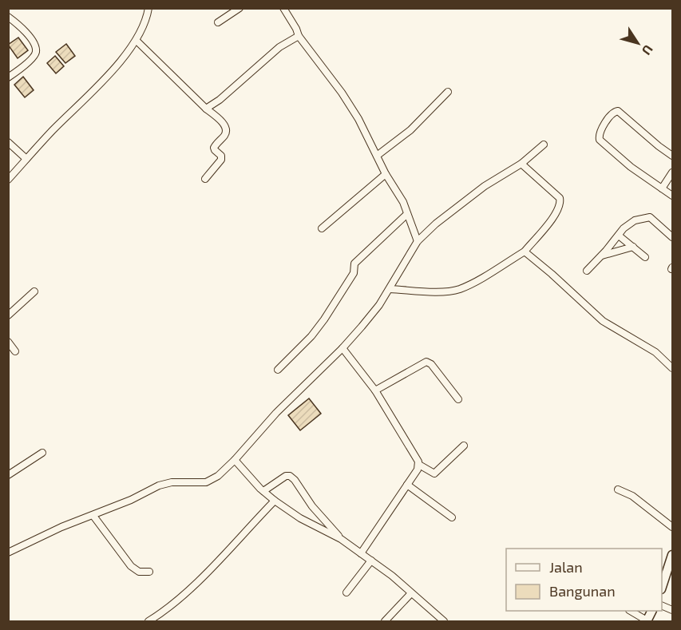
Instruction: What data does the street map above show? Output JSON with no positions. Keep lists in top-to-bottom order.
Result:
{
  "legend": ["Jalan", "Bangunan"],
  "north": "bottom right"
}
